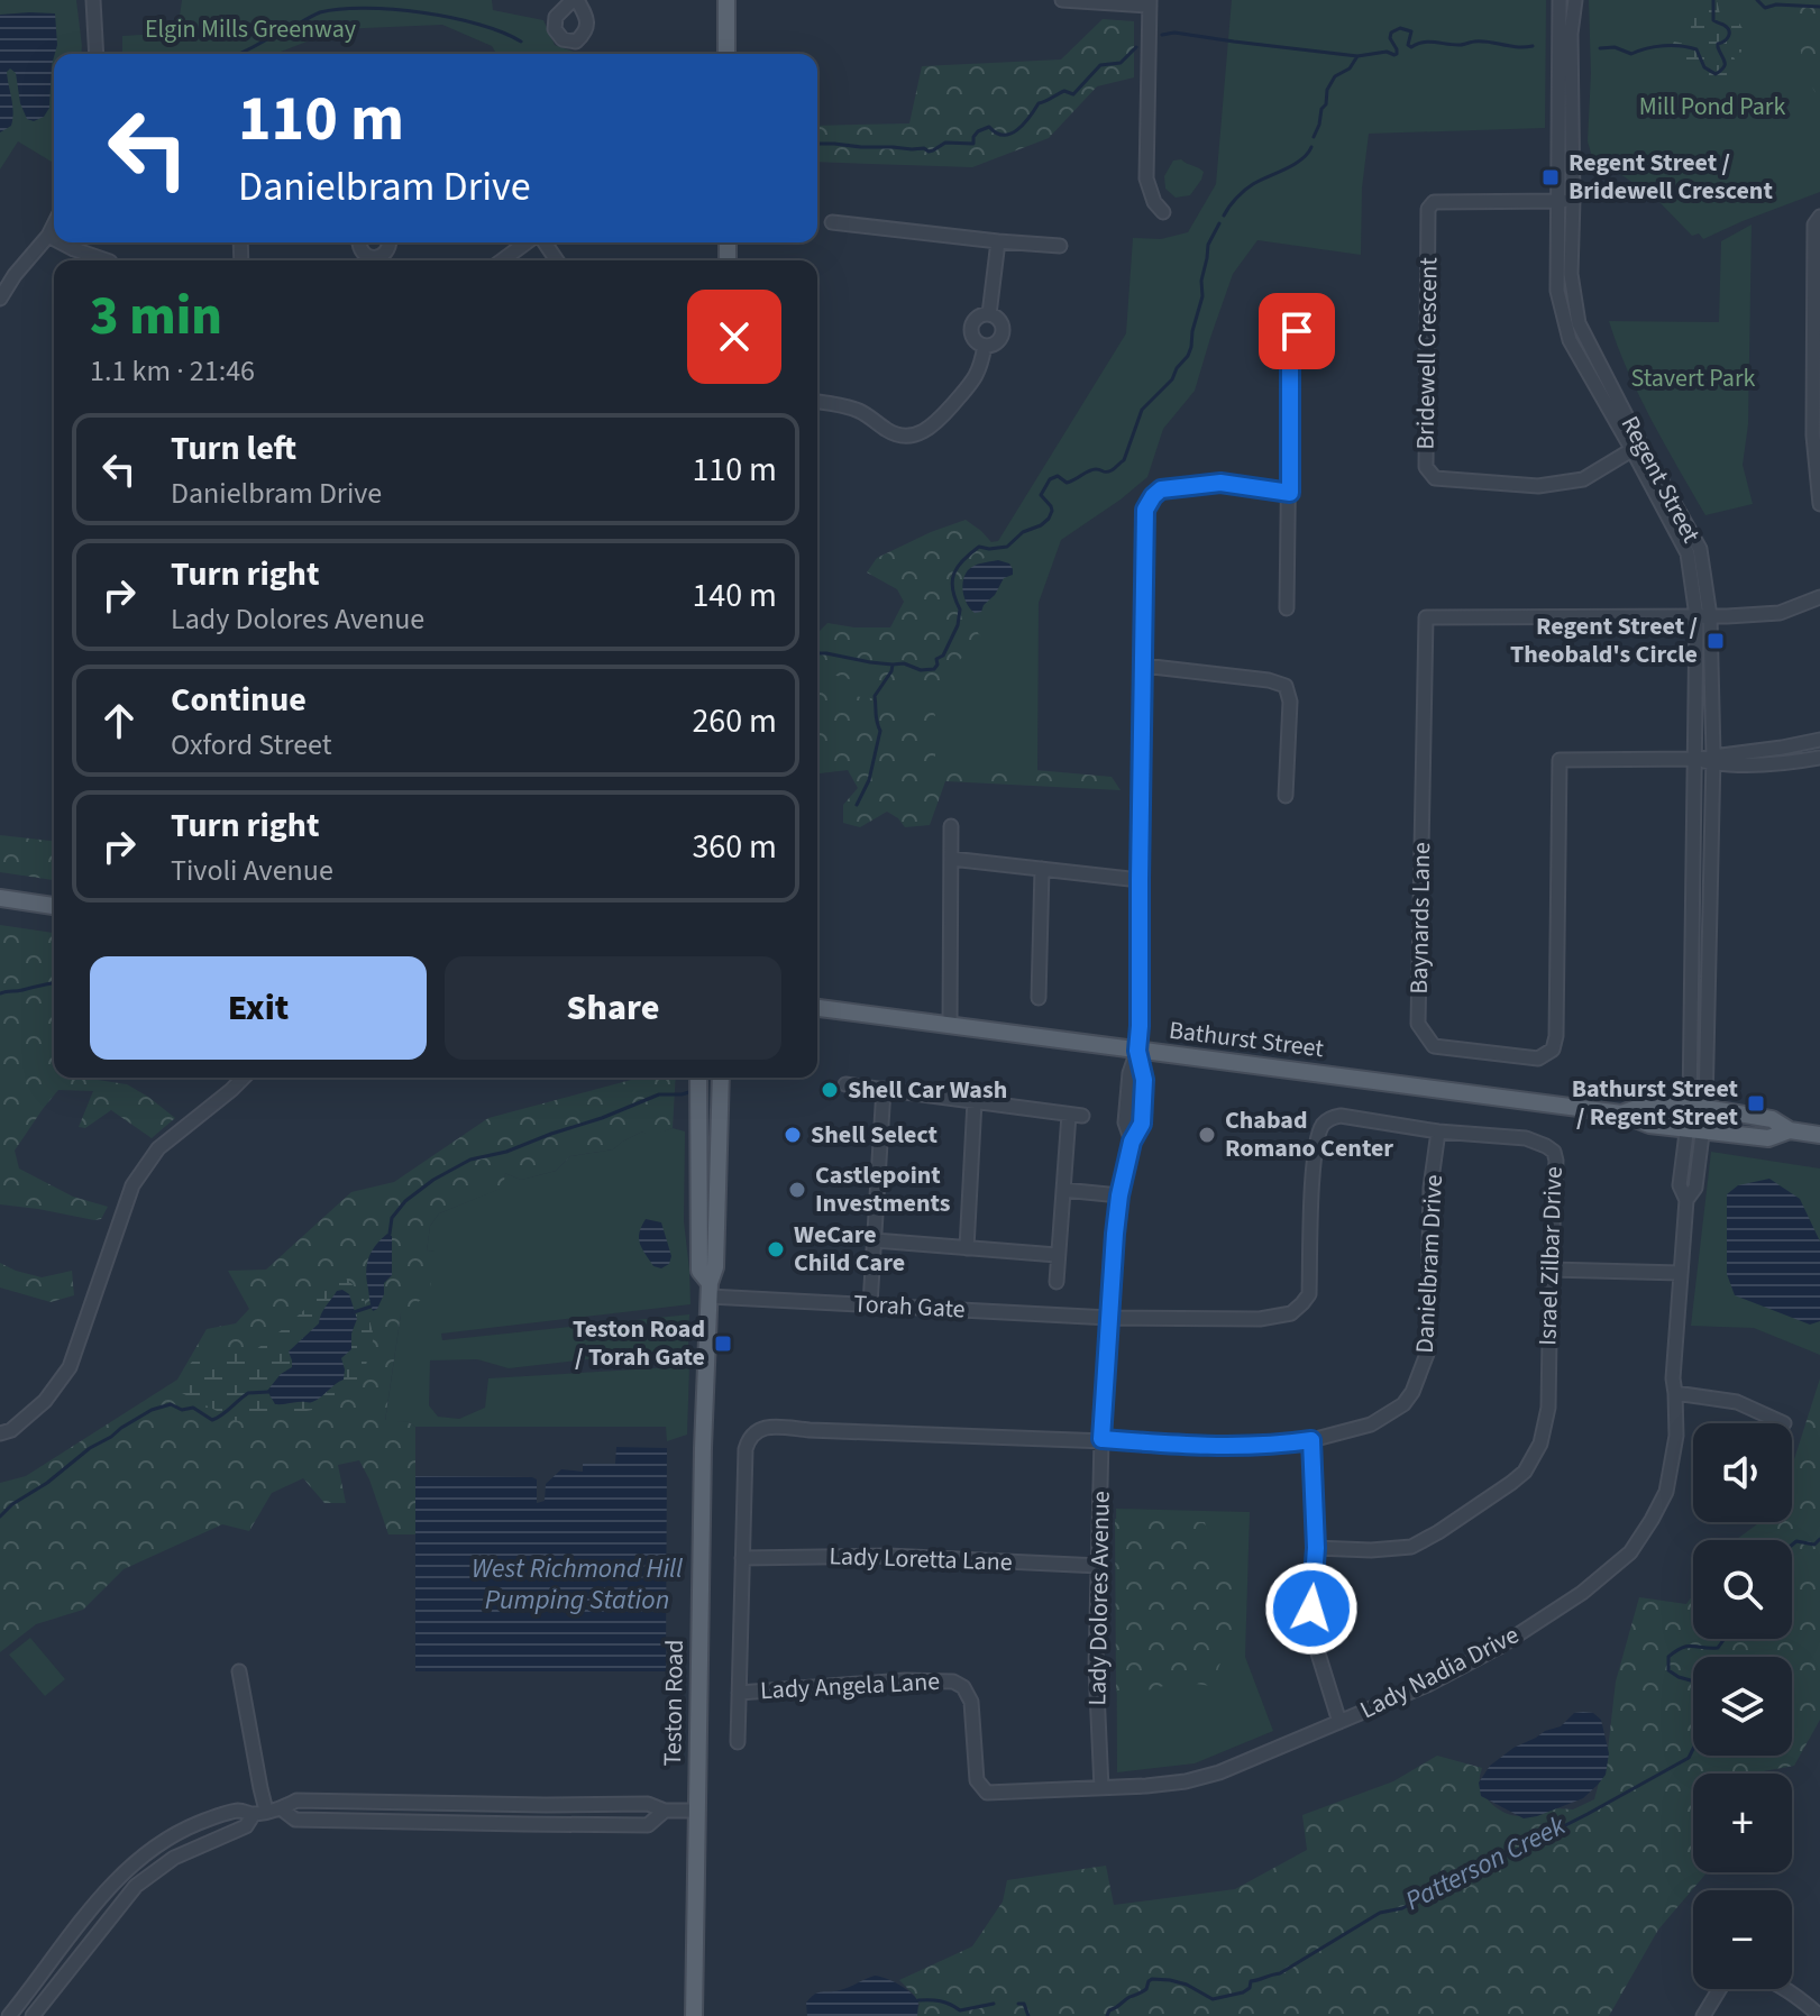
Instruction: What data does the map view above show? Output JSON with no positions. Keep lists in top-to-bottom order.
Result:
{
  "streets": {
    "main road": ["Bathurst Street", "Teston Road"],
    "street": [
      "Bridewell Crescent",
      "Regent Street",
      "Baynards Lane",
      "Israel Zilbar Drive",
      "Danielbram Drive",
      "Torah Gate",
      "Lady Loretta Lane",
      "Lady Dolores Avenue",
      "Lady Nadia Drive",
      "Lady Angela Lane"
    ]
  },
  "crossings": [
    ["Bridewell Crescent", "Regent Street"],
    ["Regent Street", "Baynards Lane"],
    ["Regent Street", "Bathurst Street"],
    ["Regent Street", "Lady Nadia Drive"],
    ["Bathurst Street", "Lady Dolores Avenue"],
    ["Bathurst Street", "Lady Nadia Drive"],
    ["Israel Zilbar Drive", "Danielbram Drive"],
    ["Israel Zilbar Drive", "Torah Gate"],
    ["Israel Zilbar Drive", "Lady Dolores Avenue"],
    ["Danielbram Drive", "Lady Dolores Avenue"],
    ["Torah Gate", "Lady Dolores Avenue"],
    ["Torah Gate", "Teston Road"],
    ["Lady Loretta Lane", "Lady Dolores Avenue"],
    ["Lady Dolores Avenue", "Lady Nadia Drive"],
    ["Lady Nadia Drive", "Lady Angela Lane"]
  ],
  "water": ["West Richmond Hill Pumping Station", "Patterson Creek"],
  "parks": ["Elgin Mills Greenway", "Mill Pond Park", "Stavert Park"],
  "places": {
    "transit": [
      "Regent Street / Bridewell Crescent",
      "Regent Street / Theobald's Circle",
      "Bathurst Street / Regent Street",
      "Teston Road / Torah Gate"
    ],
    "other": [
      "Shell Car Wash",
      "Shell Select",
      "Chabad Romano Center",
      "Castlepoint Investments",
      "WeCare Child Care"
    ]
  },
  "page": {
    "turn": ["110 m", "Danielbram Drive"],
    "heading": ["3 min", "1.1 km · 21:46"],
    "list": [
      {
        "name": "Turn left",
        "note": "Danielbram Drive",
        "value": "110 m"
      },
      {
        "name": "Turn right",
        "note": "Lady Dolores Avenue",
        "value": "140 m"
      },
      {
        "name": "Continue",
        "note": "Oxford Street",
        "value": "260 m"
      },
      {
        "name": "Turn right",
        "note": "Tivoli Avenue",
        "value": "360 m"
      }
    ],
    "buttons": ["Exit", "Share"],
    "map_buttons": ["+", "−"]
  }
}
